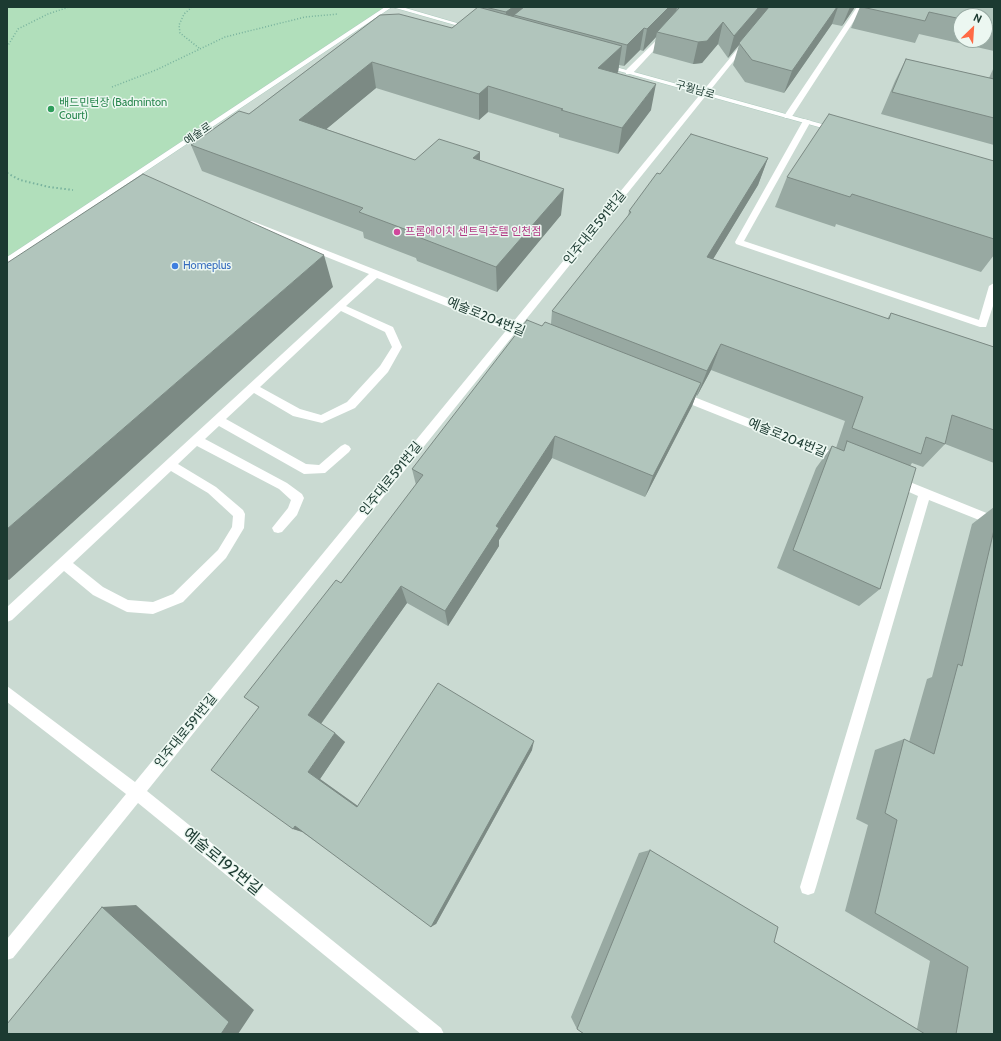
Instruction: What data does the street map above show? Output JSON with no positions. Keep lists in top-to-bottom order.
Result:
{
  "streets": {
    "street": [
      "구월남로",
      "예술로",
      "인주대로591번길",
      "예술로204번길",
      "예술로192번길"
    ]
  },
  "crossings": [
    ["구월남로", "인주대로591번길"],
    ["인주대로591번길", "예술로204번길"],
    ["인주대로591번길", "예술로192번길"]
  ],
  "places": ["배드민턴장 (Badminton Court)", "프롬에이치 센트릭호텔 인천점", "Homeplus"],
  "north": "top right"
}
